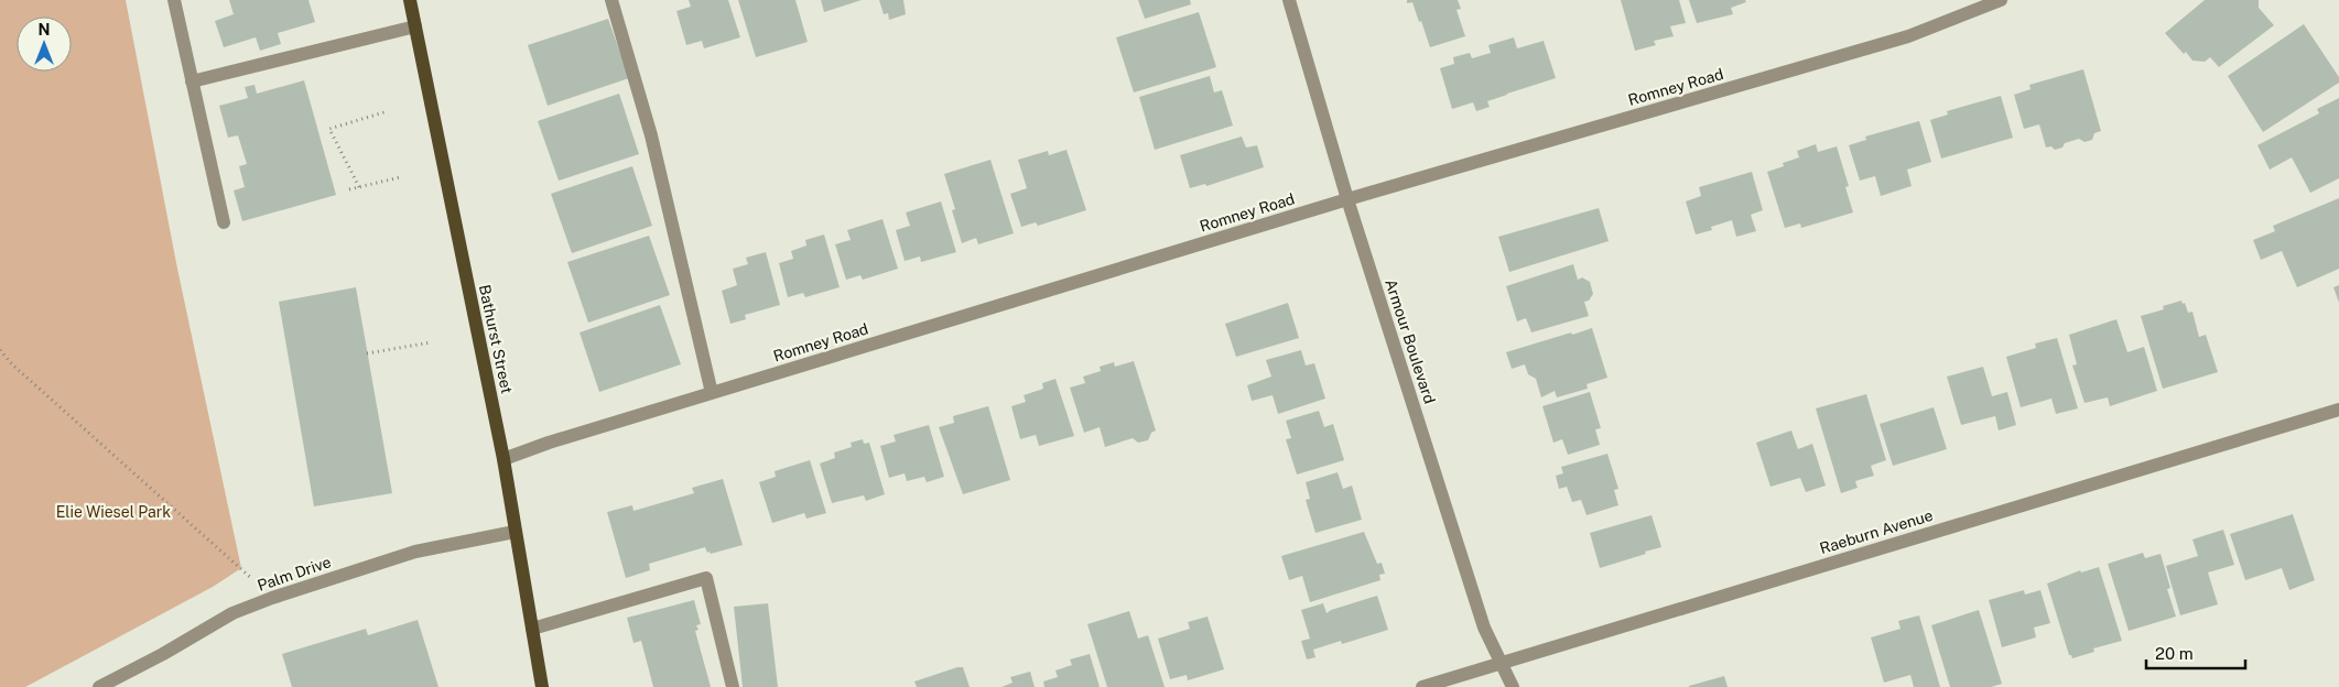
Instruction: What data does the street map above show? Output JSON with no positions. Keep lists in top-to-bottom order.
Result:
{
  "streets": {
    "main road": ["Bathurst Street"],
    "street": [
      "Romney Road",
      "Armour Boulevard",
      "Raeburn Avenue",
      "Palm Drive"
    ]
  },
  "crossings": [
    ["Romney Road", "Bathurst Street"],
    ["Romney Road", "Armour Boulevard"],
    ["Bathurst Street", "Palm Drive"],
    ["Armour Boulevard", "Raeburn Avenue"]
  ],
  "parks": ["Elie Wiesel Park"],
  "scale_bar": "20 m",
  "north": "top"
}
